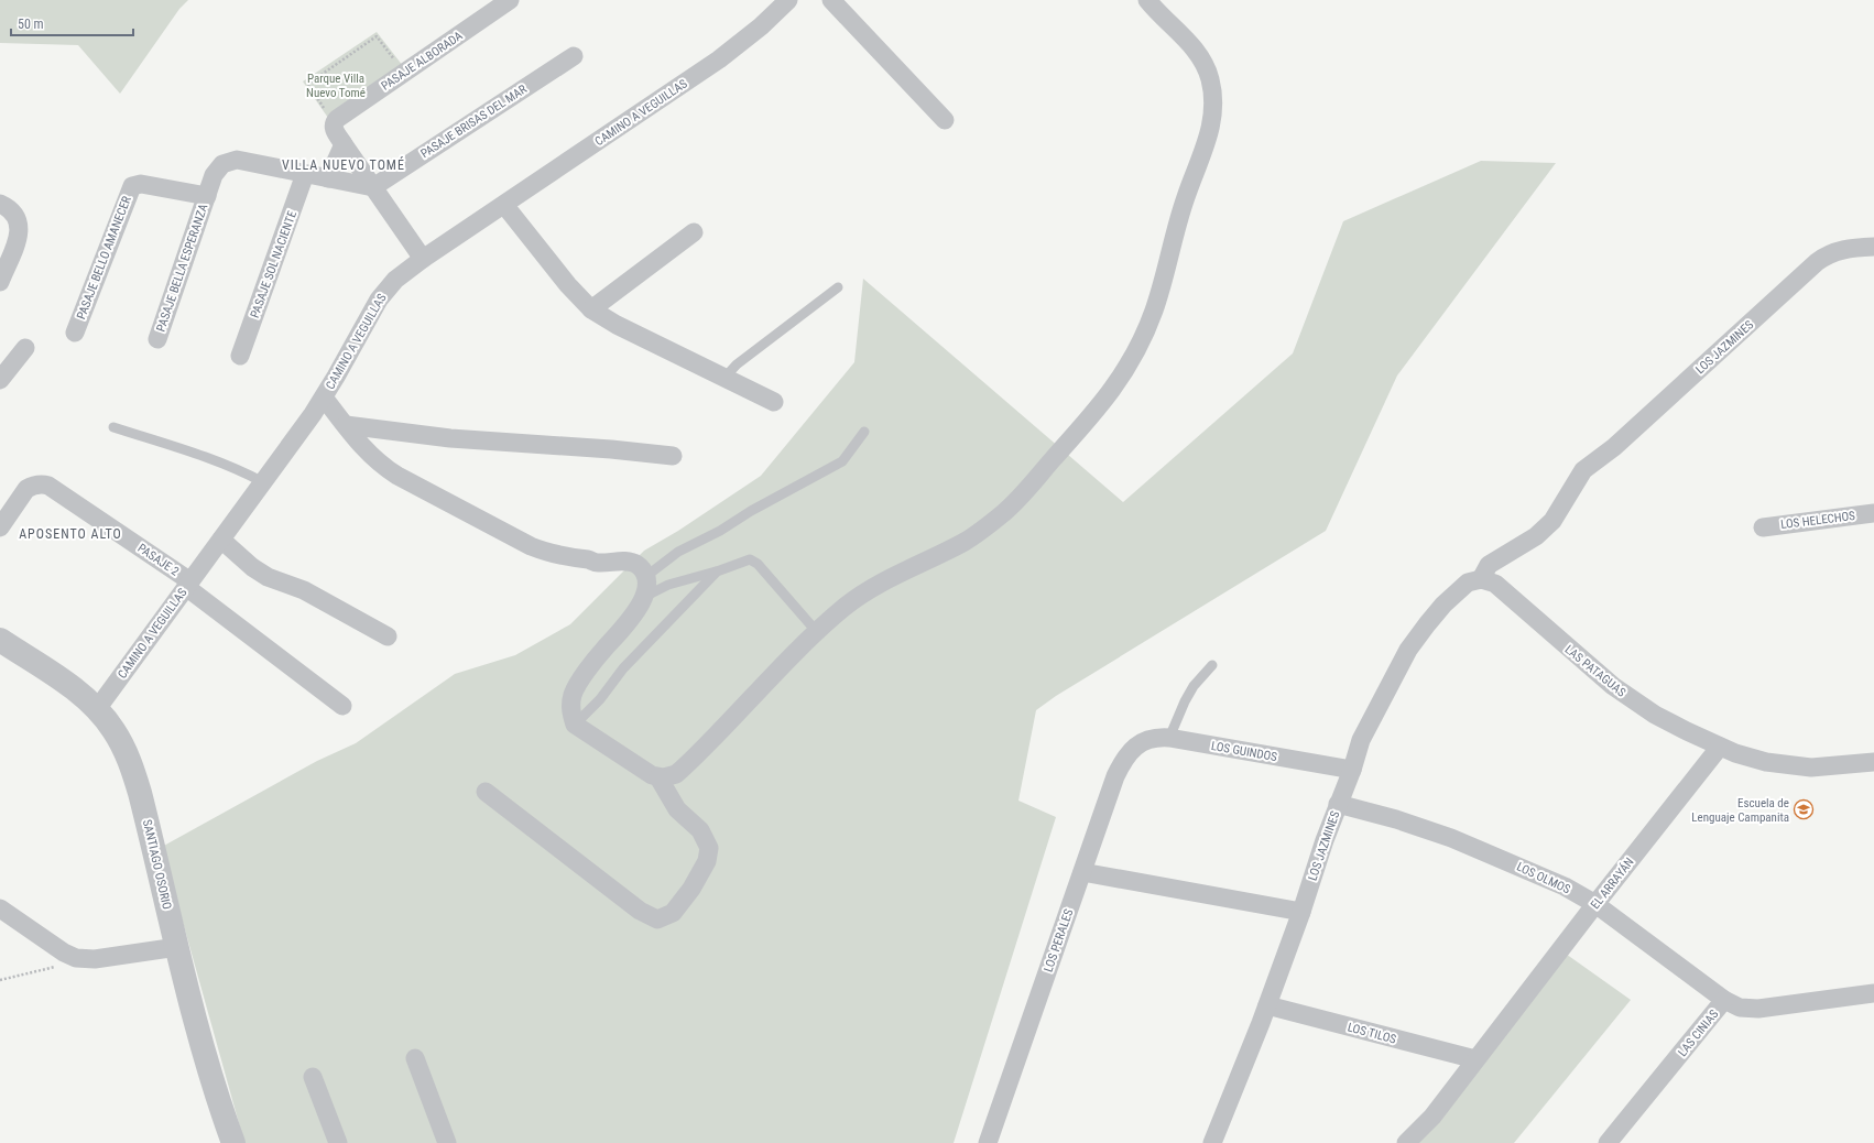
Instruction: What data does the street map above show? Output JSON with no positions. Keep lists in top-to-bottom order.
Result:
{
  "streets": {
    "street": [
      "PASAJE ALBORADA",
      "CAMINO A VEGUILLAS",
      "PASAJE BRISAS DEL MAR",
      "PASAJE BELLO AMANECER",
      "PASAJE SOL NACIENTE",
      "PASAJE BELLA ESPERANZA",
      "LOS JAZMINES",
      "LOS HELECHOS",
      "PASAJE 2",
      "LAS PATAGUAS",
      "LOS GUINDOS",
      "SANTIAGO OSORIO",
      "LOS OLMOS",
      "EL ARRAYÁN",
      "LOS PERALES",
      "LOS TILOS",
      "LAS CINIAS"
    ]
  },
  "crossings": [
    ["CAMINO A VEGUILLAS", "PASAJE 2"],
    ["CAMINO A VEGUILLAS", "SANTIAGO OSORIO"],
    ["PASAJE BRISAS DEL MAR", "PASAJE BELLA ESPERANZA"],
    ["PASAJE BELLO AMANECER", "PASAJE BELLA ESPERANZA"],
    ["PASAJE SOL NACIENTE", "PASAJE BELLA ESPERANZA"],
    ["LOS JAZMINES", "LAS PATAGUAS"],
    ["LOS JAZMINES", "LOS GUINDOS"],
    ["LOS JAZMINES", "LOS OLMOS"],
    ["LOS JAZMINES", "LOS TILOS"],
    ["LAS PATAGUAS", "EL ARRAYÁN"],
    ["LOS GUINDOS", "LOS PERALES"],
    ["LOS OLMOS", "EL ARRAYÁN"],
    ["LOS OLMOS", "LAS CINIAS"],
    ["EL ARRAYÁN", "LOS TILOS"]
  ],
  "districts": ["VILLA NUEVO TOMÉ", "APOSENTO ALTO"],
  "parks": ["Parque Villa Nuevo Tomé"],
  "places": {
    "school or university": ["Escuela de Lenguaje Campanita"]
  },
  "scale_bar": "50 m"
}
